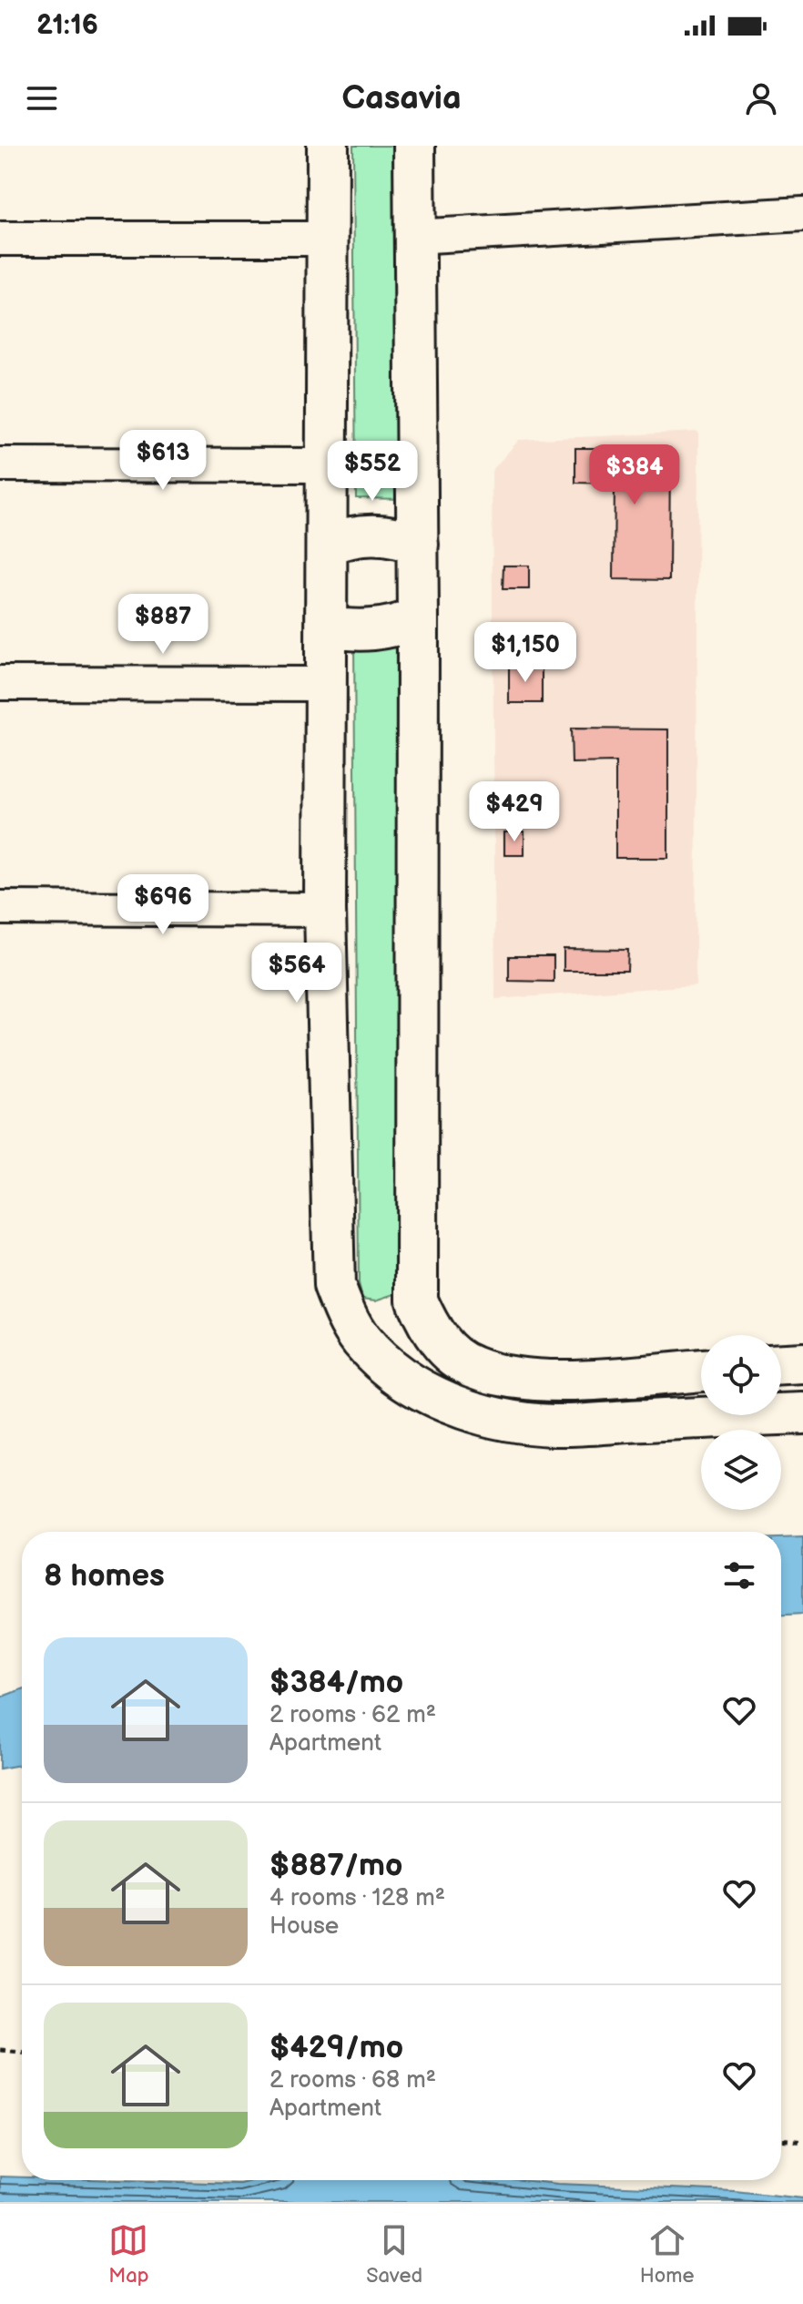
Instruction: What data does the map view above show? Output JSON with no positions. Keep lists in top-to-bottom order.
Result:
{
  "page": {
    "status": "21:16",
    "header": "Casavia",
    "price": [
      "$613",
      "$552",
      "$384",
      "$887",
      "$1,150",
      "$429",
      "$696",
      "$564"
    ],
    "heading": "8 homes",
    "list": [
      {
        "name": "$384/mo",
        "note": "2 rooms · 62 m² · Apartment"
      },
      {
        "name": "$887/mo",
        "note": "4 rooms · 128 m² · House"
      },
      {
        "name": "$429/mo",
        "note": "2 rooms · 68 m² · Apartment"
      }
    ],
    "tabs": ["Map", "Saved", "Home"]
  }
}
